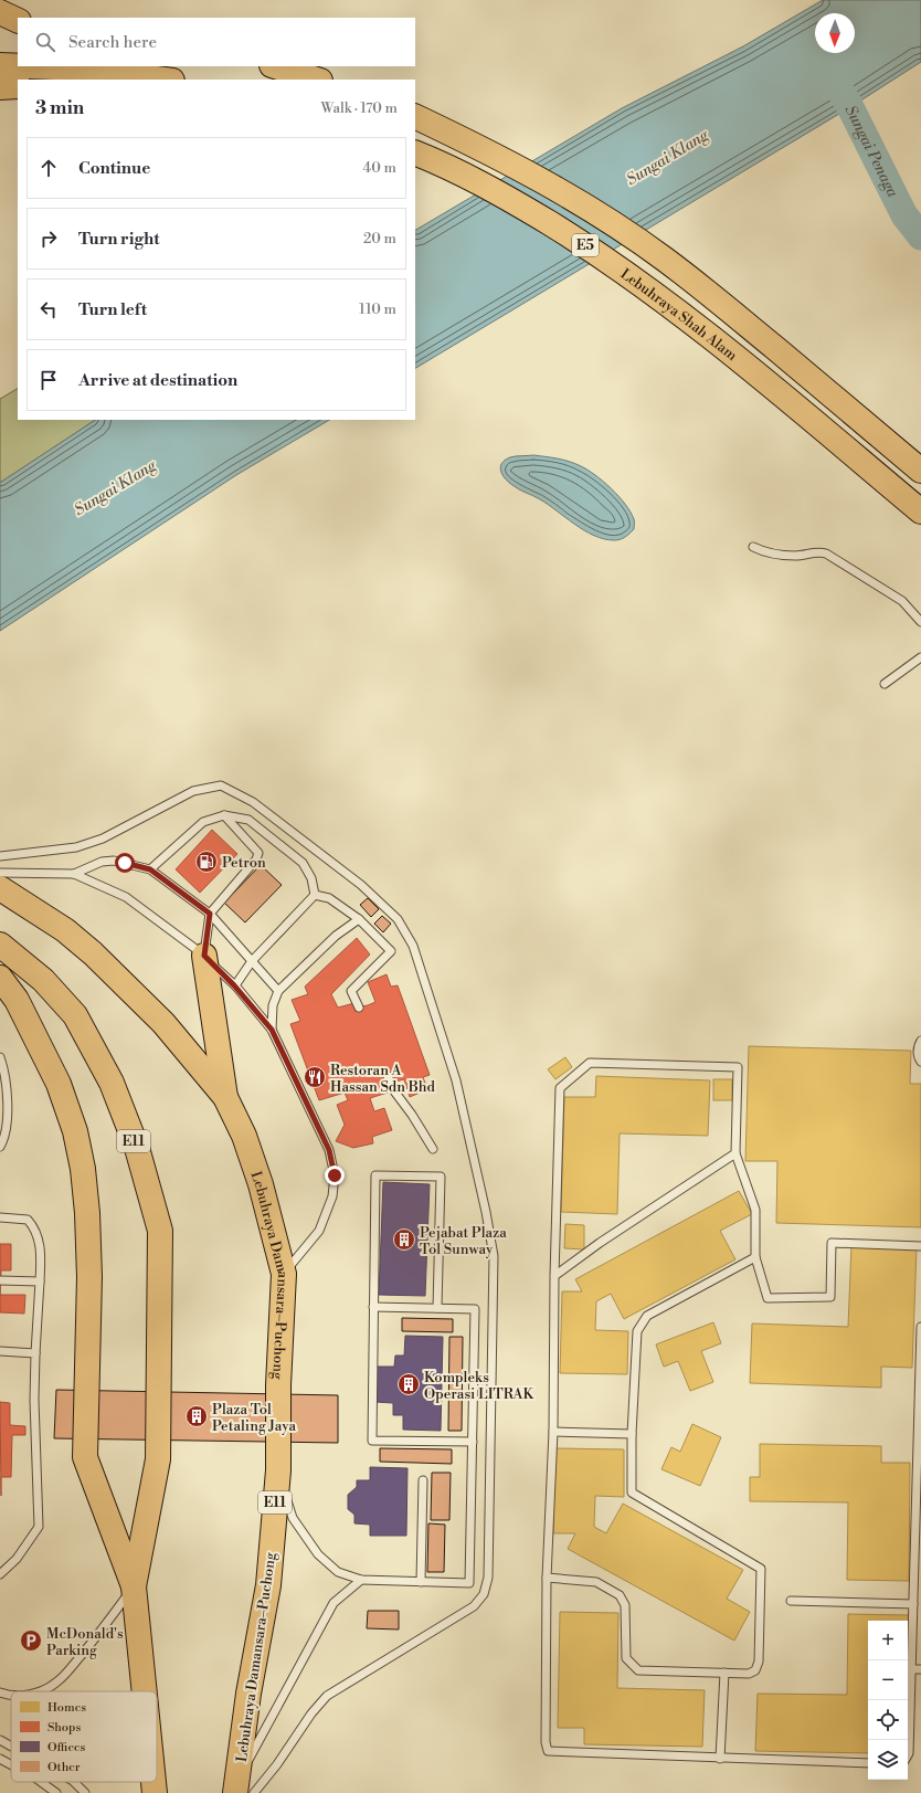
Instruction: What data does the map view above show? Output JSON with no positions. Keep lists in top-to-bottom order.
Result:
{
  "streets": {
    "highway": [
      "E5",
      "Lebuhraya Shah Alam",
      "E11",
      "Lebuhraya Damansara–Puchong"
    ]
  },
  "water": ["Sungai Penaga", "Sungai Klang"],
  "places": {
    "fuel station": ["Petron"],
    "restaurant": ["Restoran A Hassan Sdn Bhd"],
    "building": ["Pejabat Plaza Tol Sunway", "Kompleks Operasi LITRAK", "Plaza Tol Petaling Jaya"],
    "parking": ["McDonald's Parking"]
  },
  "legend": [
    "Homes",
    "Shops",
    "Offices",
    "Other"
  ],
  "north": "bottom",
  "page": {
    "search": "Search here",
    "heading": ["3 min", "Walk · 170 m"],
    "list": [
      ["Continue", "40 m"],
      ["Turn right", "20 m"],
      ["Turn left", "110 m"],
      "Arrive at destination"
    ],
    "map_buttons": ["+", "−"]
  }
}
